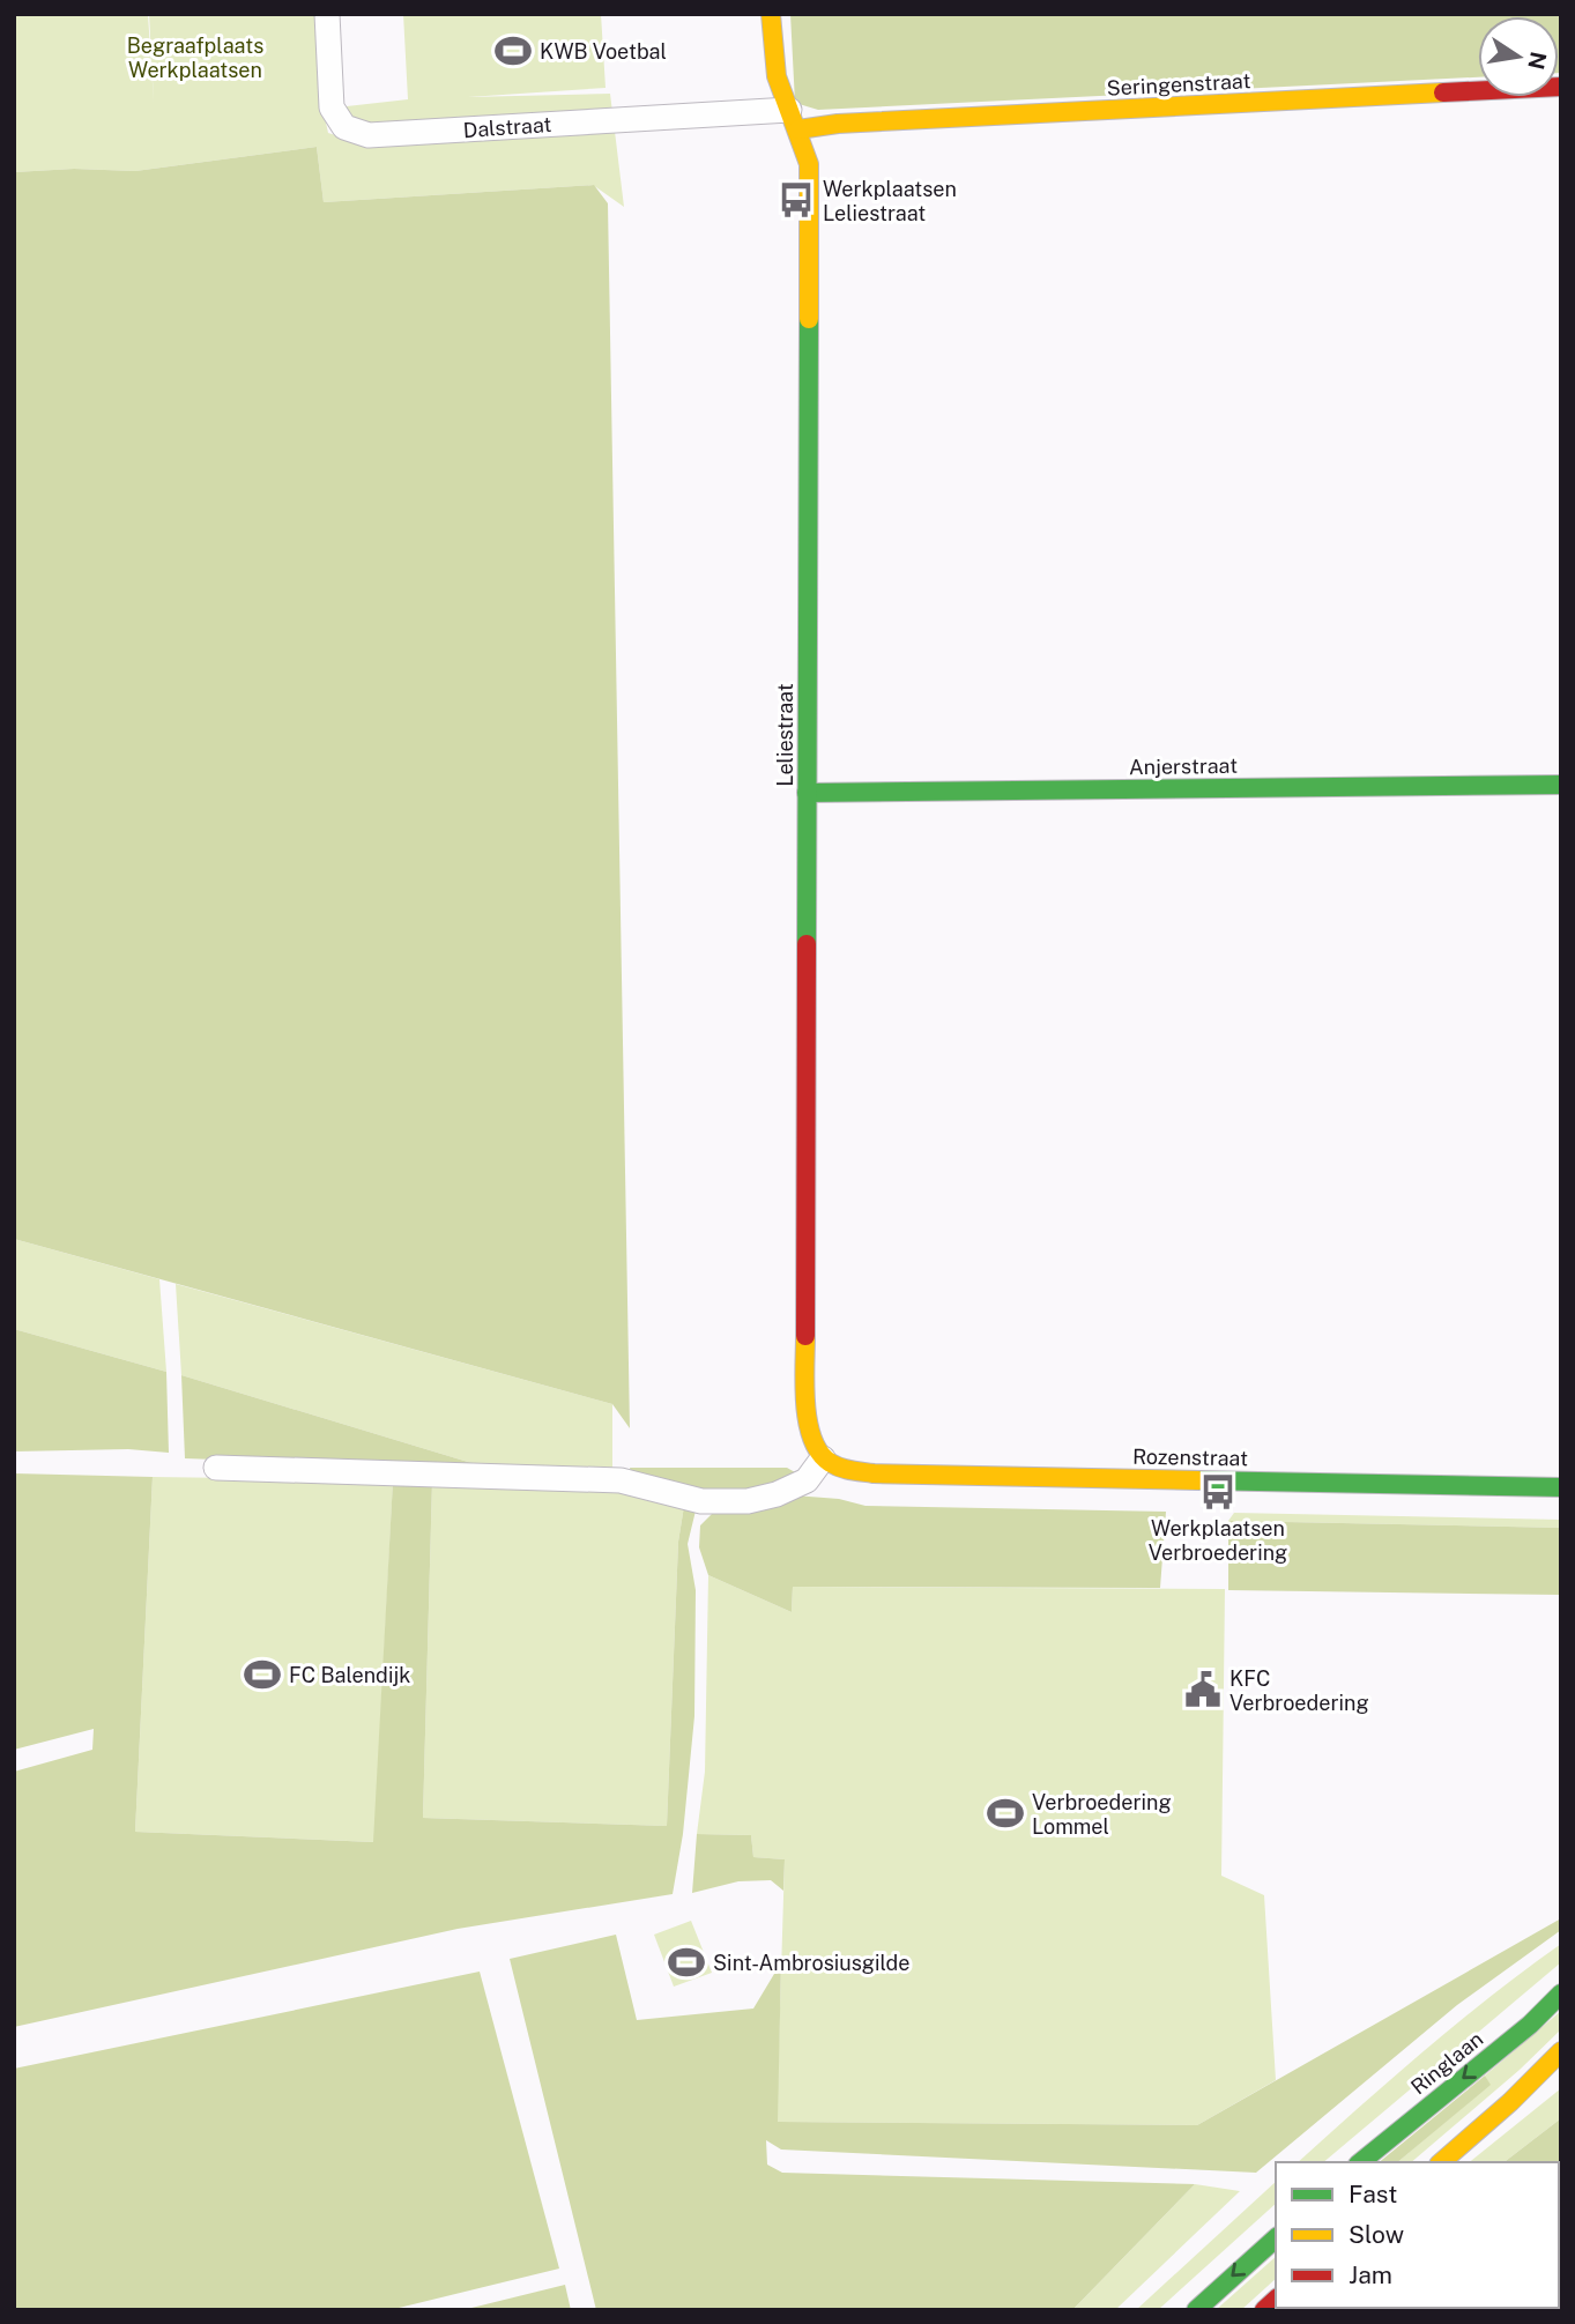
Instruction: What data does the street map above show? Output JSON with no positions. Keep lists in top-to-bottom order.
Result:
{
  "streets": {
    "street": [
      "Seringenstraat",
      "Dalstraat",
      "Leliestraat",
      "Anjerstraat",
      "Rozenstraat",
      "Ringlaan"
    ]
  },
  "crossings": [
    ["Seringenstraat", "Dalstraat"],
    ["Seringenstraat", "Leliestraat"],
    ["Dalstraat", "Leliestraat"],
    ["Leliestraat", "Anjerstraat"],
    ["Leliestraat", "Rozenstraat"]
  ],
  "parks": ["Begraafplaats Werkplaatsen"],
  "places": {
    "sports": [
      "KWB Voetbal",
      "FC Balendijk",
      "Verbroedering Lommel",
      "Sint-Ambrosiusgilde"
    ],
    "bus stop": ["Werkplaatsen Leliestraat", "Werkplaatsen Verbroedering"],
    "public building": ["KFC Verbroedering"]
  },
  "legend": ["Fast", "Slow", "Jam"],
  "north": "right"
}
